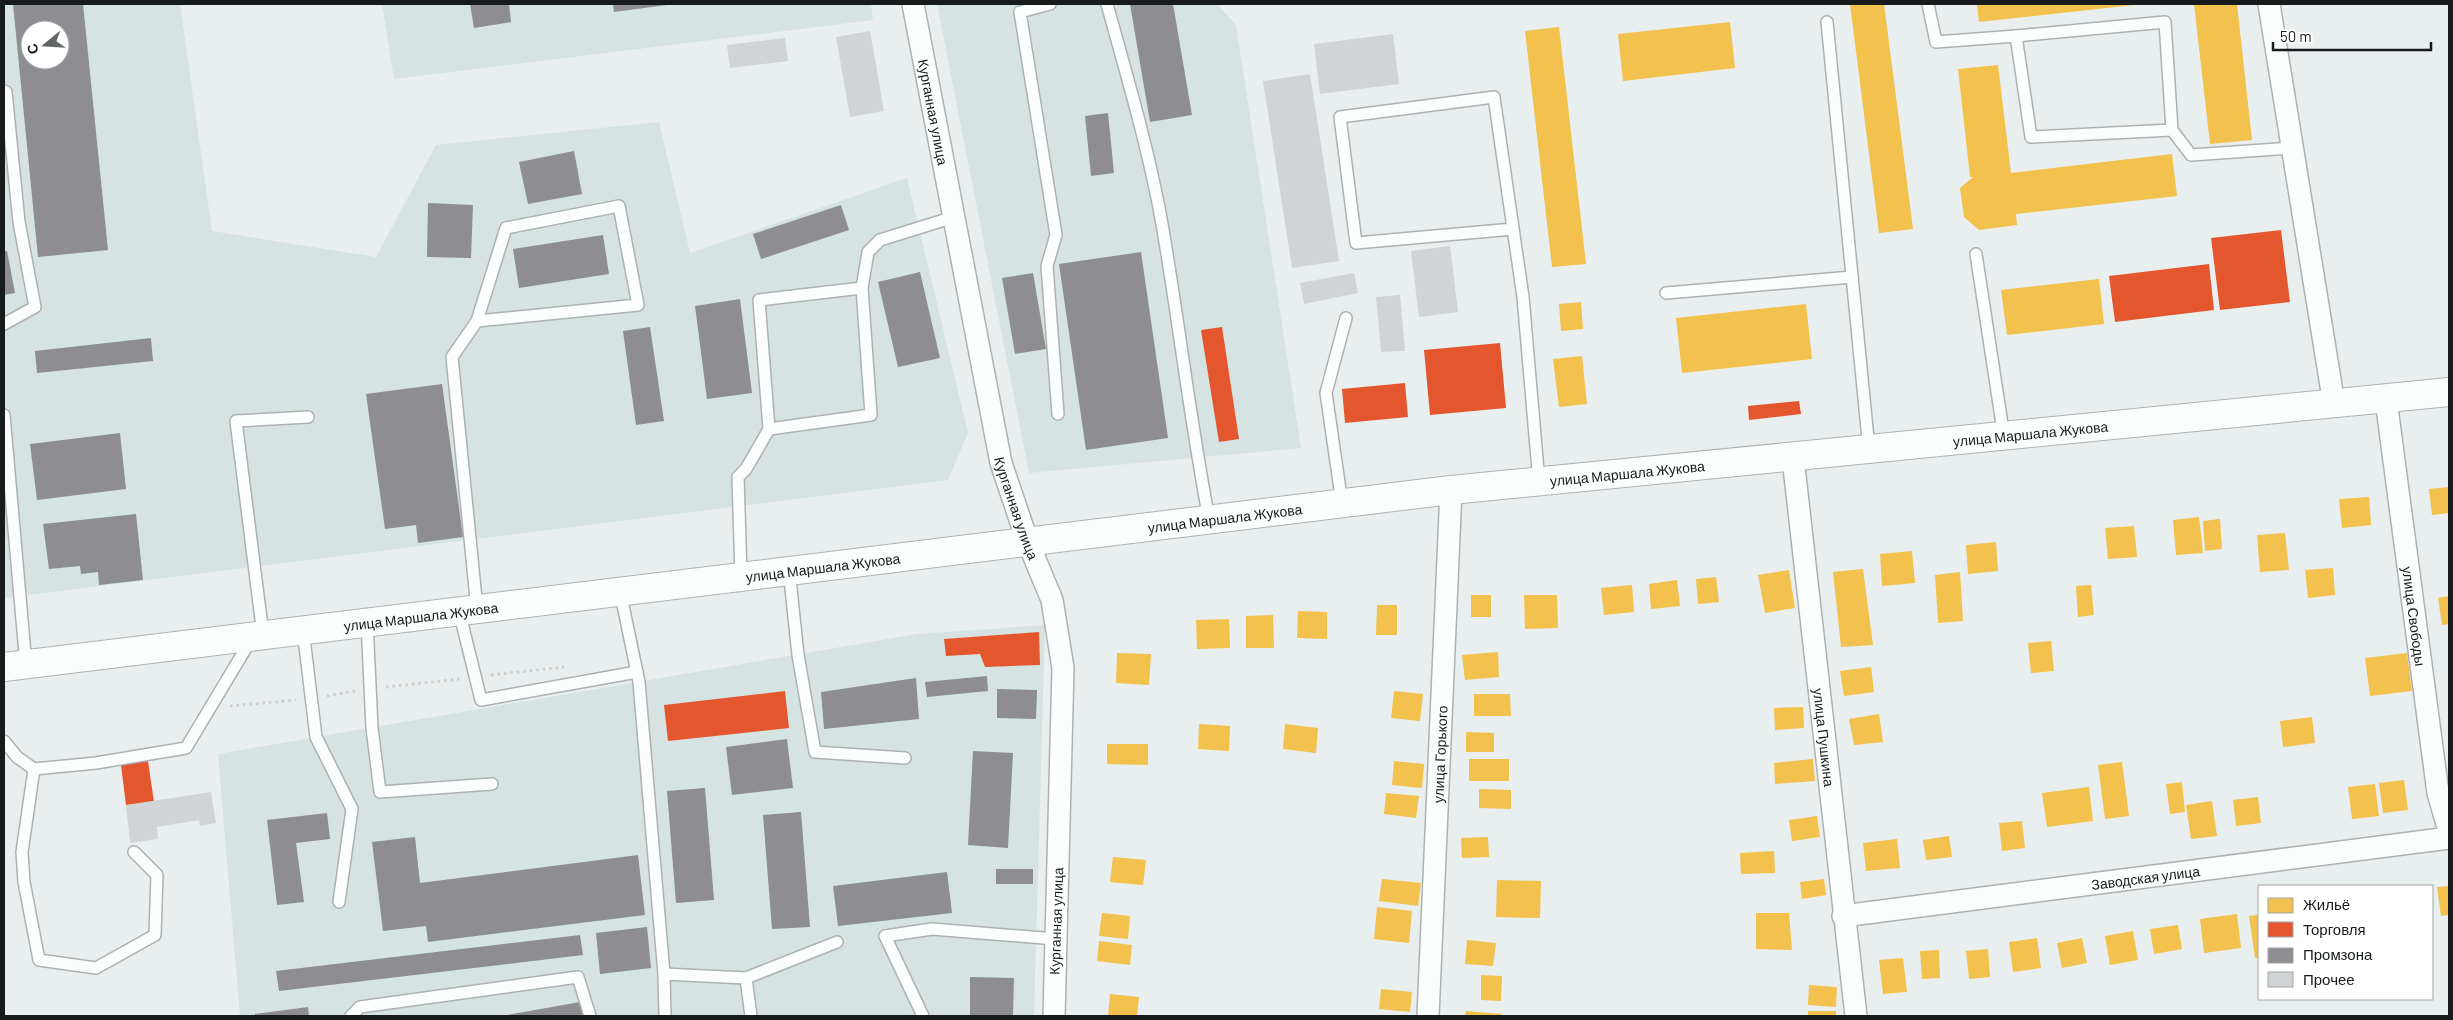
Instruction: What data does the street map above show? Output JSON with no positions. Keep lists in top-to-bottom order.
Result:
{
  "streets": {
    "main road": ["улица Маршала Жукова"],
    "street": [
      "Курганная улица",
      "улица Свободы",
      "улица Пушкина",
      "улица Горького",
      "Заводская улица"
    ]
  },
  "crossings": [
    ["Курганная улица", "улица Маршала Жукова"],
    ["улица Маршала Жукова", "улица Свободы"],
    ["улица Маршала Жукова", "улица Пушкина"],
    ["улица Маршала Жукова", "улица Горького"],
    ["улица Пушкина", "Заводская улица"]
  ],
  "legend": [
    "Жильё",
    "Торговля",
    "Промзона",
    "Прочее"
  ],
  "scale_bar": "50 m",
  "north": "left"
}
